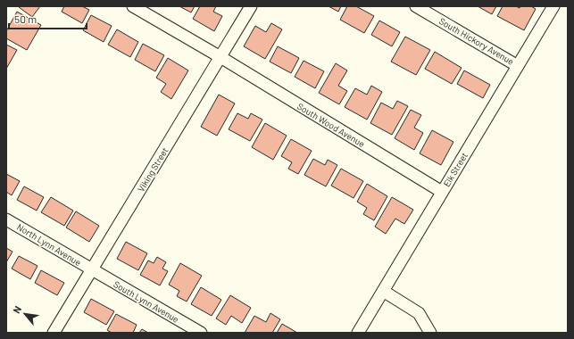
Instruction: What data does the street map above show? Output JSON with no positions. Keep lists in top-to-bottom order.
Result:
{
  "streets": {
    "street": [
      "South Hickory Avenue",
      "South Wood Avenue",
      "Viking Street",
      "Elk Street",
      "North Lynn Avenue",
      "South Lynn Avenue"
    ]
  },
  "crossings": [
    ["South Hickory Avenue", "Elk Street"],
    ["South Wood Avenue", "Viking Street"],
    ["South Wood Avenue", "Elk Street"],
    ["Viking Street", "North Lynn Avenue"],
    ["Viking Street", "South Lynn Avenue"],
    ["North Lynn Avenue", "South Lynn Avenue"]
  ],
  "scale_bar": "50 m",
  "north": "top left"
}
